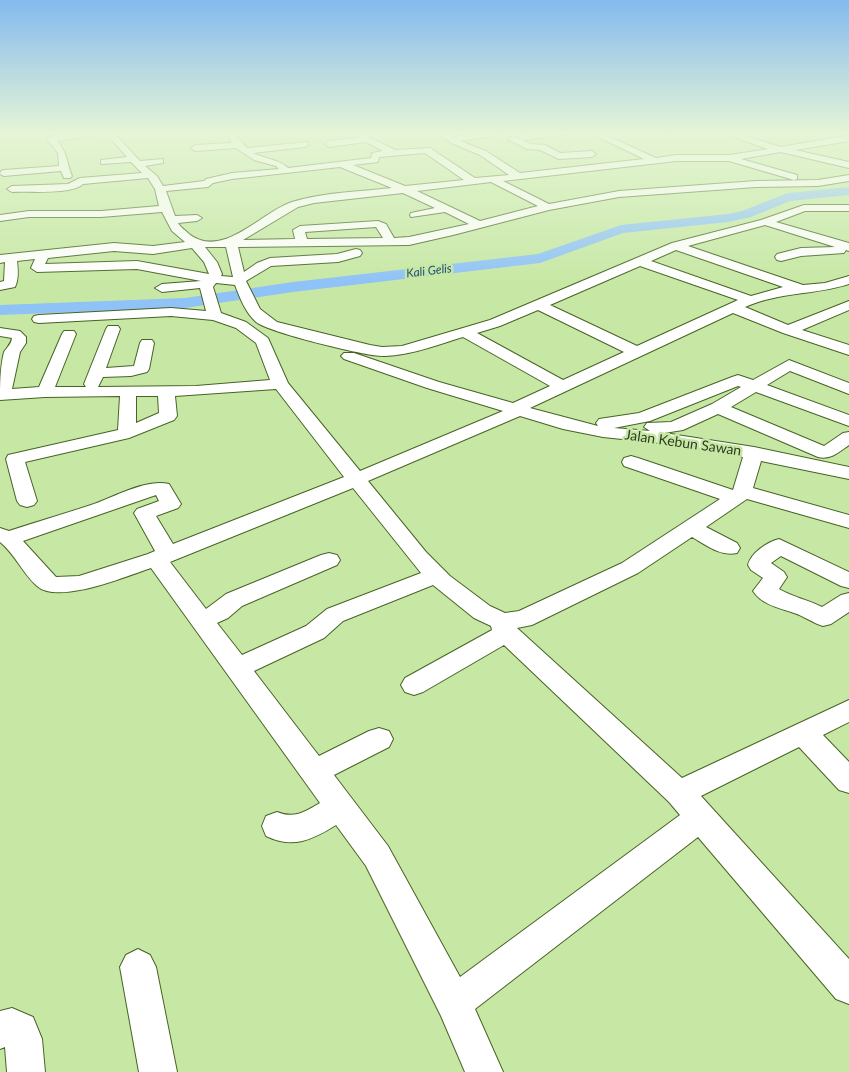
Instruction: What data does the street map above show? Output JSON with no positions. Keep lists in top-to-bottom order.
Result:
{
  "streets": {
    "street": ["Jalan Kebun Sawan"]
  },
  "water": ["Kali Gelis"]
}
